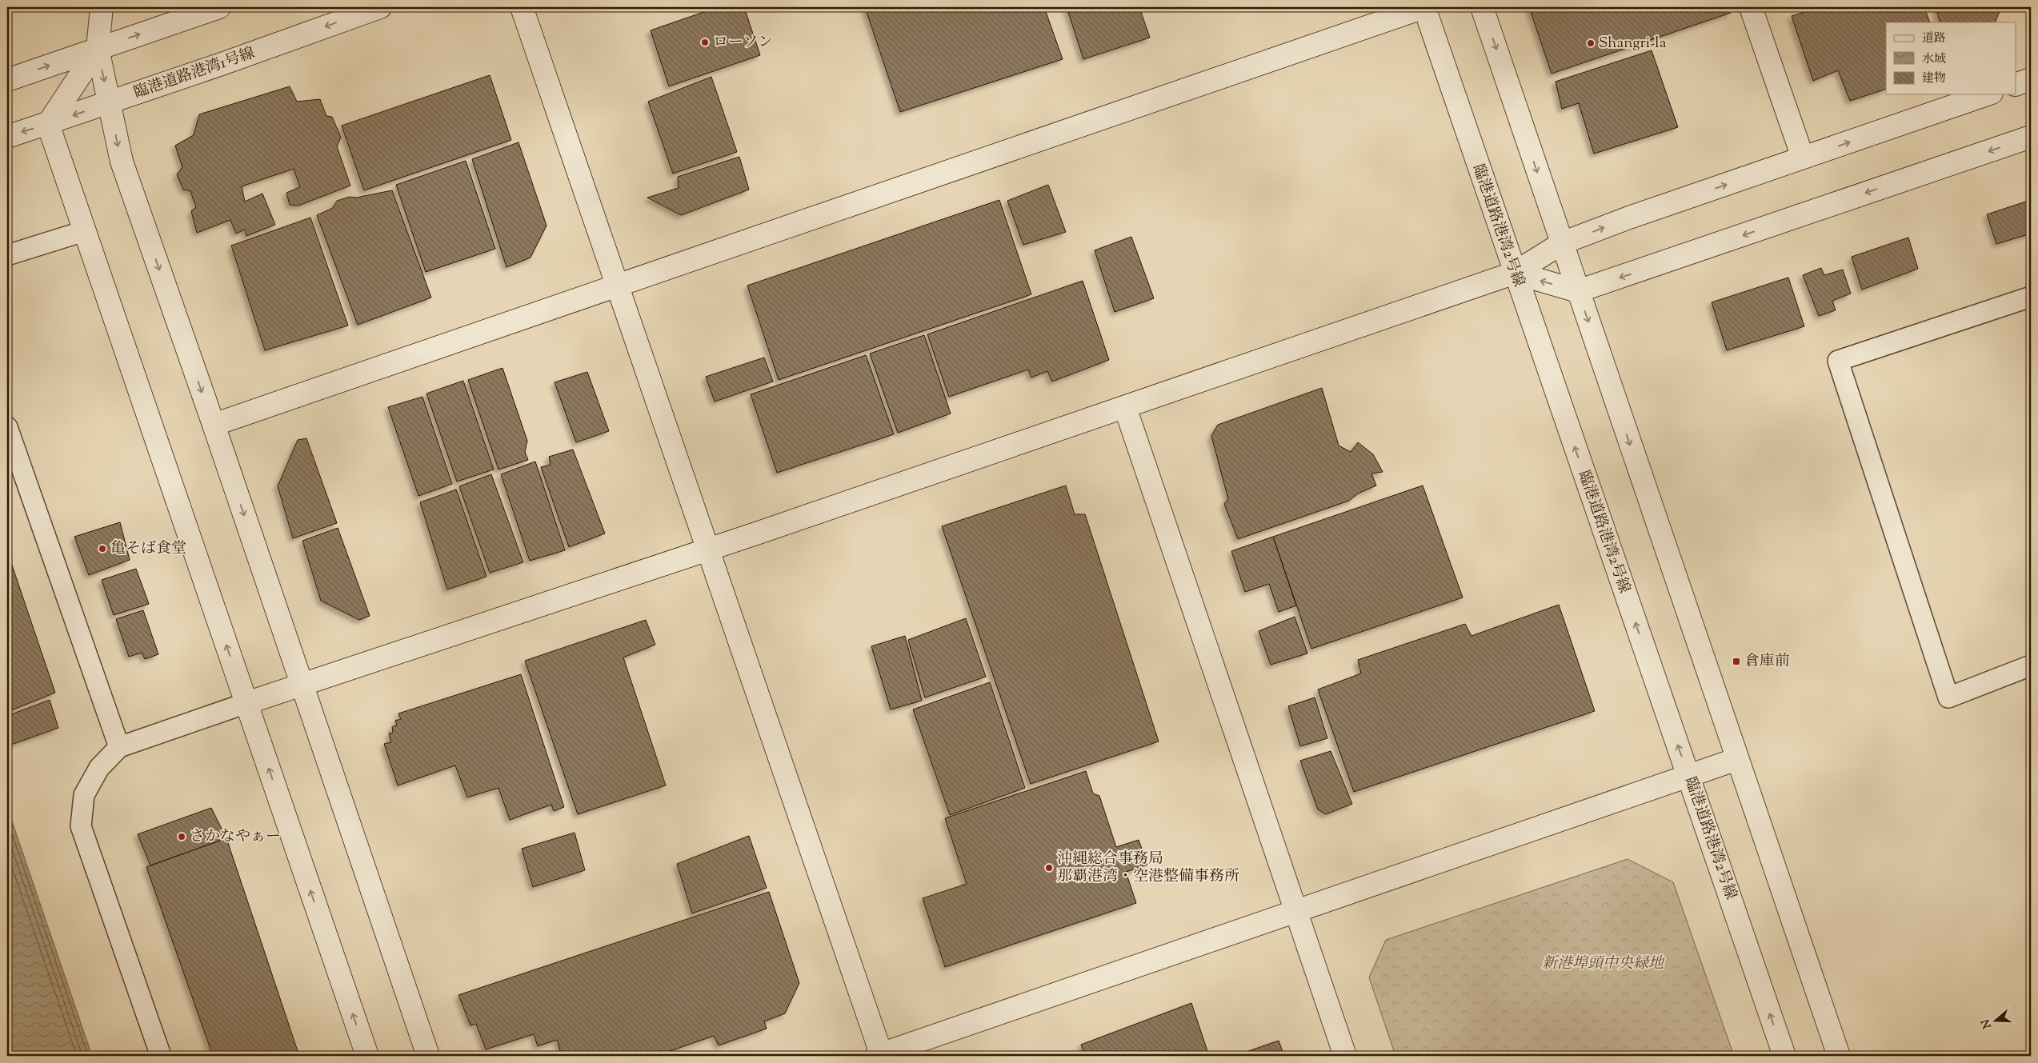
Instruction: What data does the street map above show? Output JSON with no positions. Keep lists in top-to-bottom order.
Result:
{
  "streets": {
    "street": ["臨港道路港湾1号線", "臨港道路港湾2号線"]
  },
  "parks": ["新港埠頭中央緑地"],
  "places": {
    "other": [
      "ローソン",
      "Shangri-la",
      "亀そば食堂",
      "さかなやぁー",
      "沖縄総合事務局 那覇港湾・空港整備事務所"
    ],
    "transit": ["倉庫前"]
  },
  "legend": ["道路", "水域", "建物"],
  "north": "left"
}
